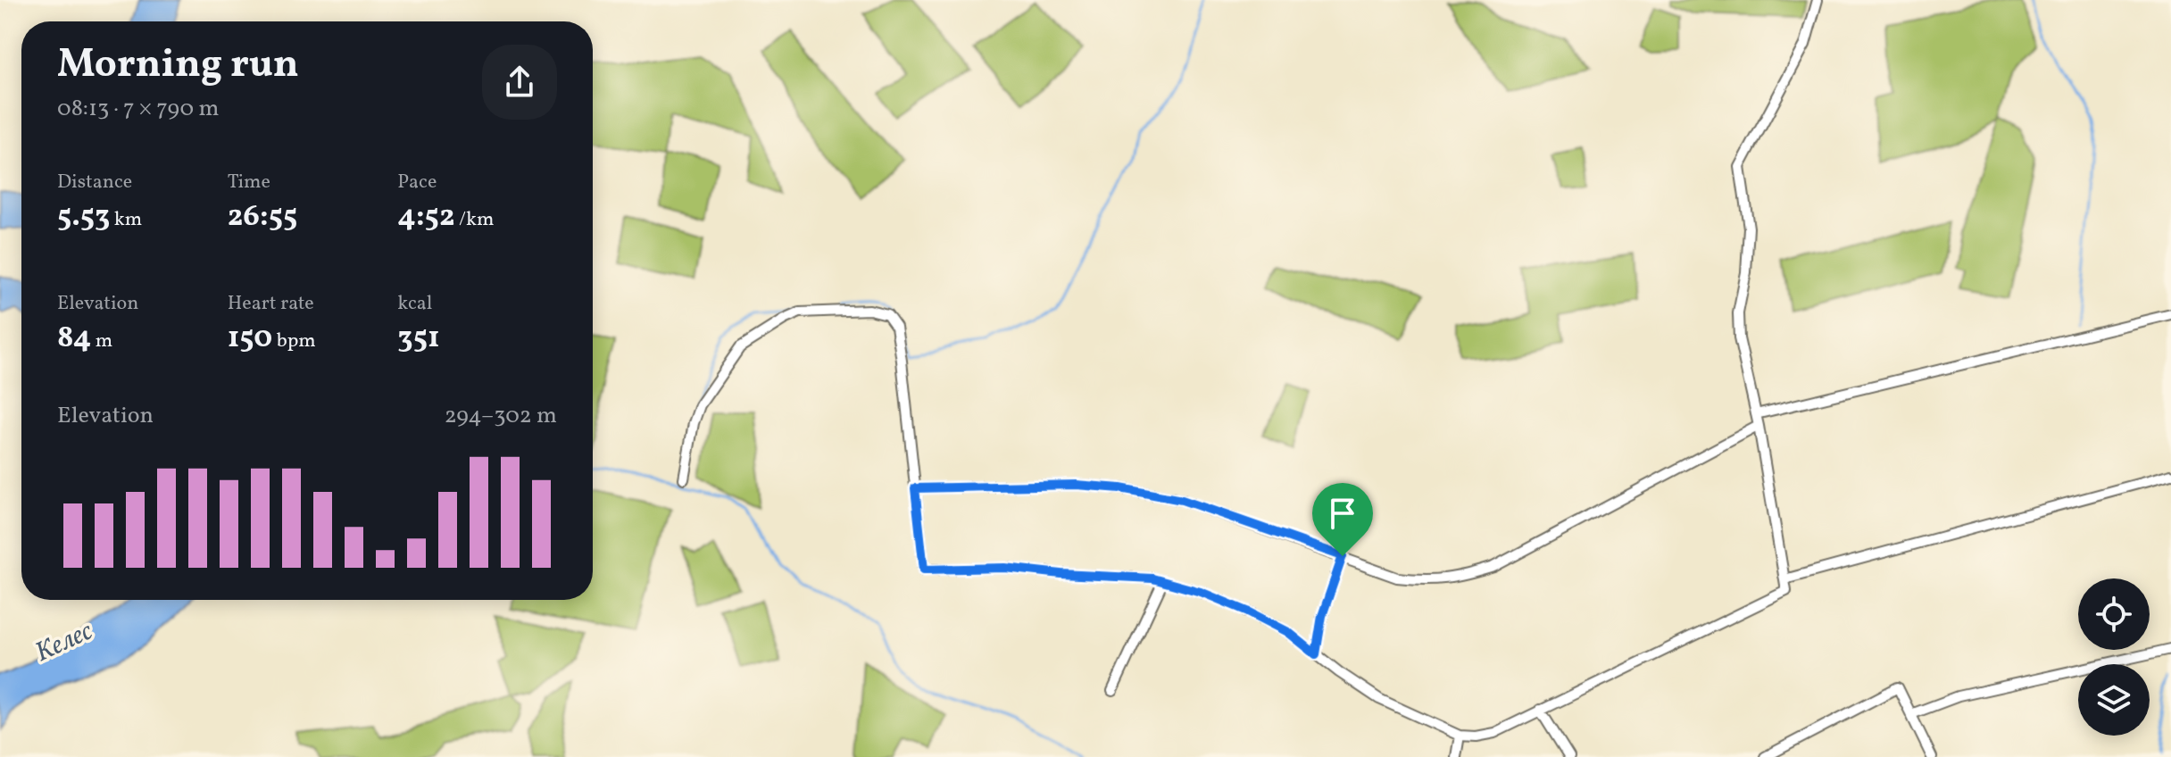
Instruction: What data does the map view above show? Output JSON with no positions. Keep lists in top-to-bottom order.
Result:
{
  "water": ["Келес"],
  "page": {
    "heading": ["Morning run", "08:13 · 7 × 790 m"],
    "stats": [
      ["Distance", "5.53 km"],
      ["Time", "26:55"],
      ["Pace", "4:52 /km"],
      ["Elevation", "84 m"],
      ["Heart rate", "150 bpm"],
      ["kcal", "351"]
    ],
    "chart": ["Elevation", "294–302 m"]
  }
}
